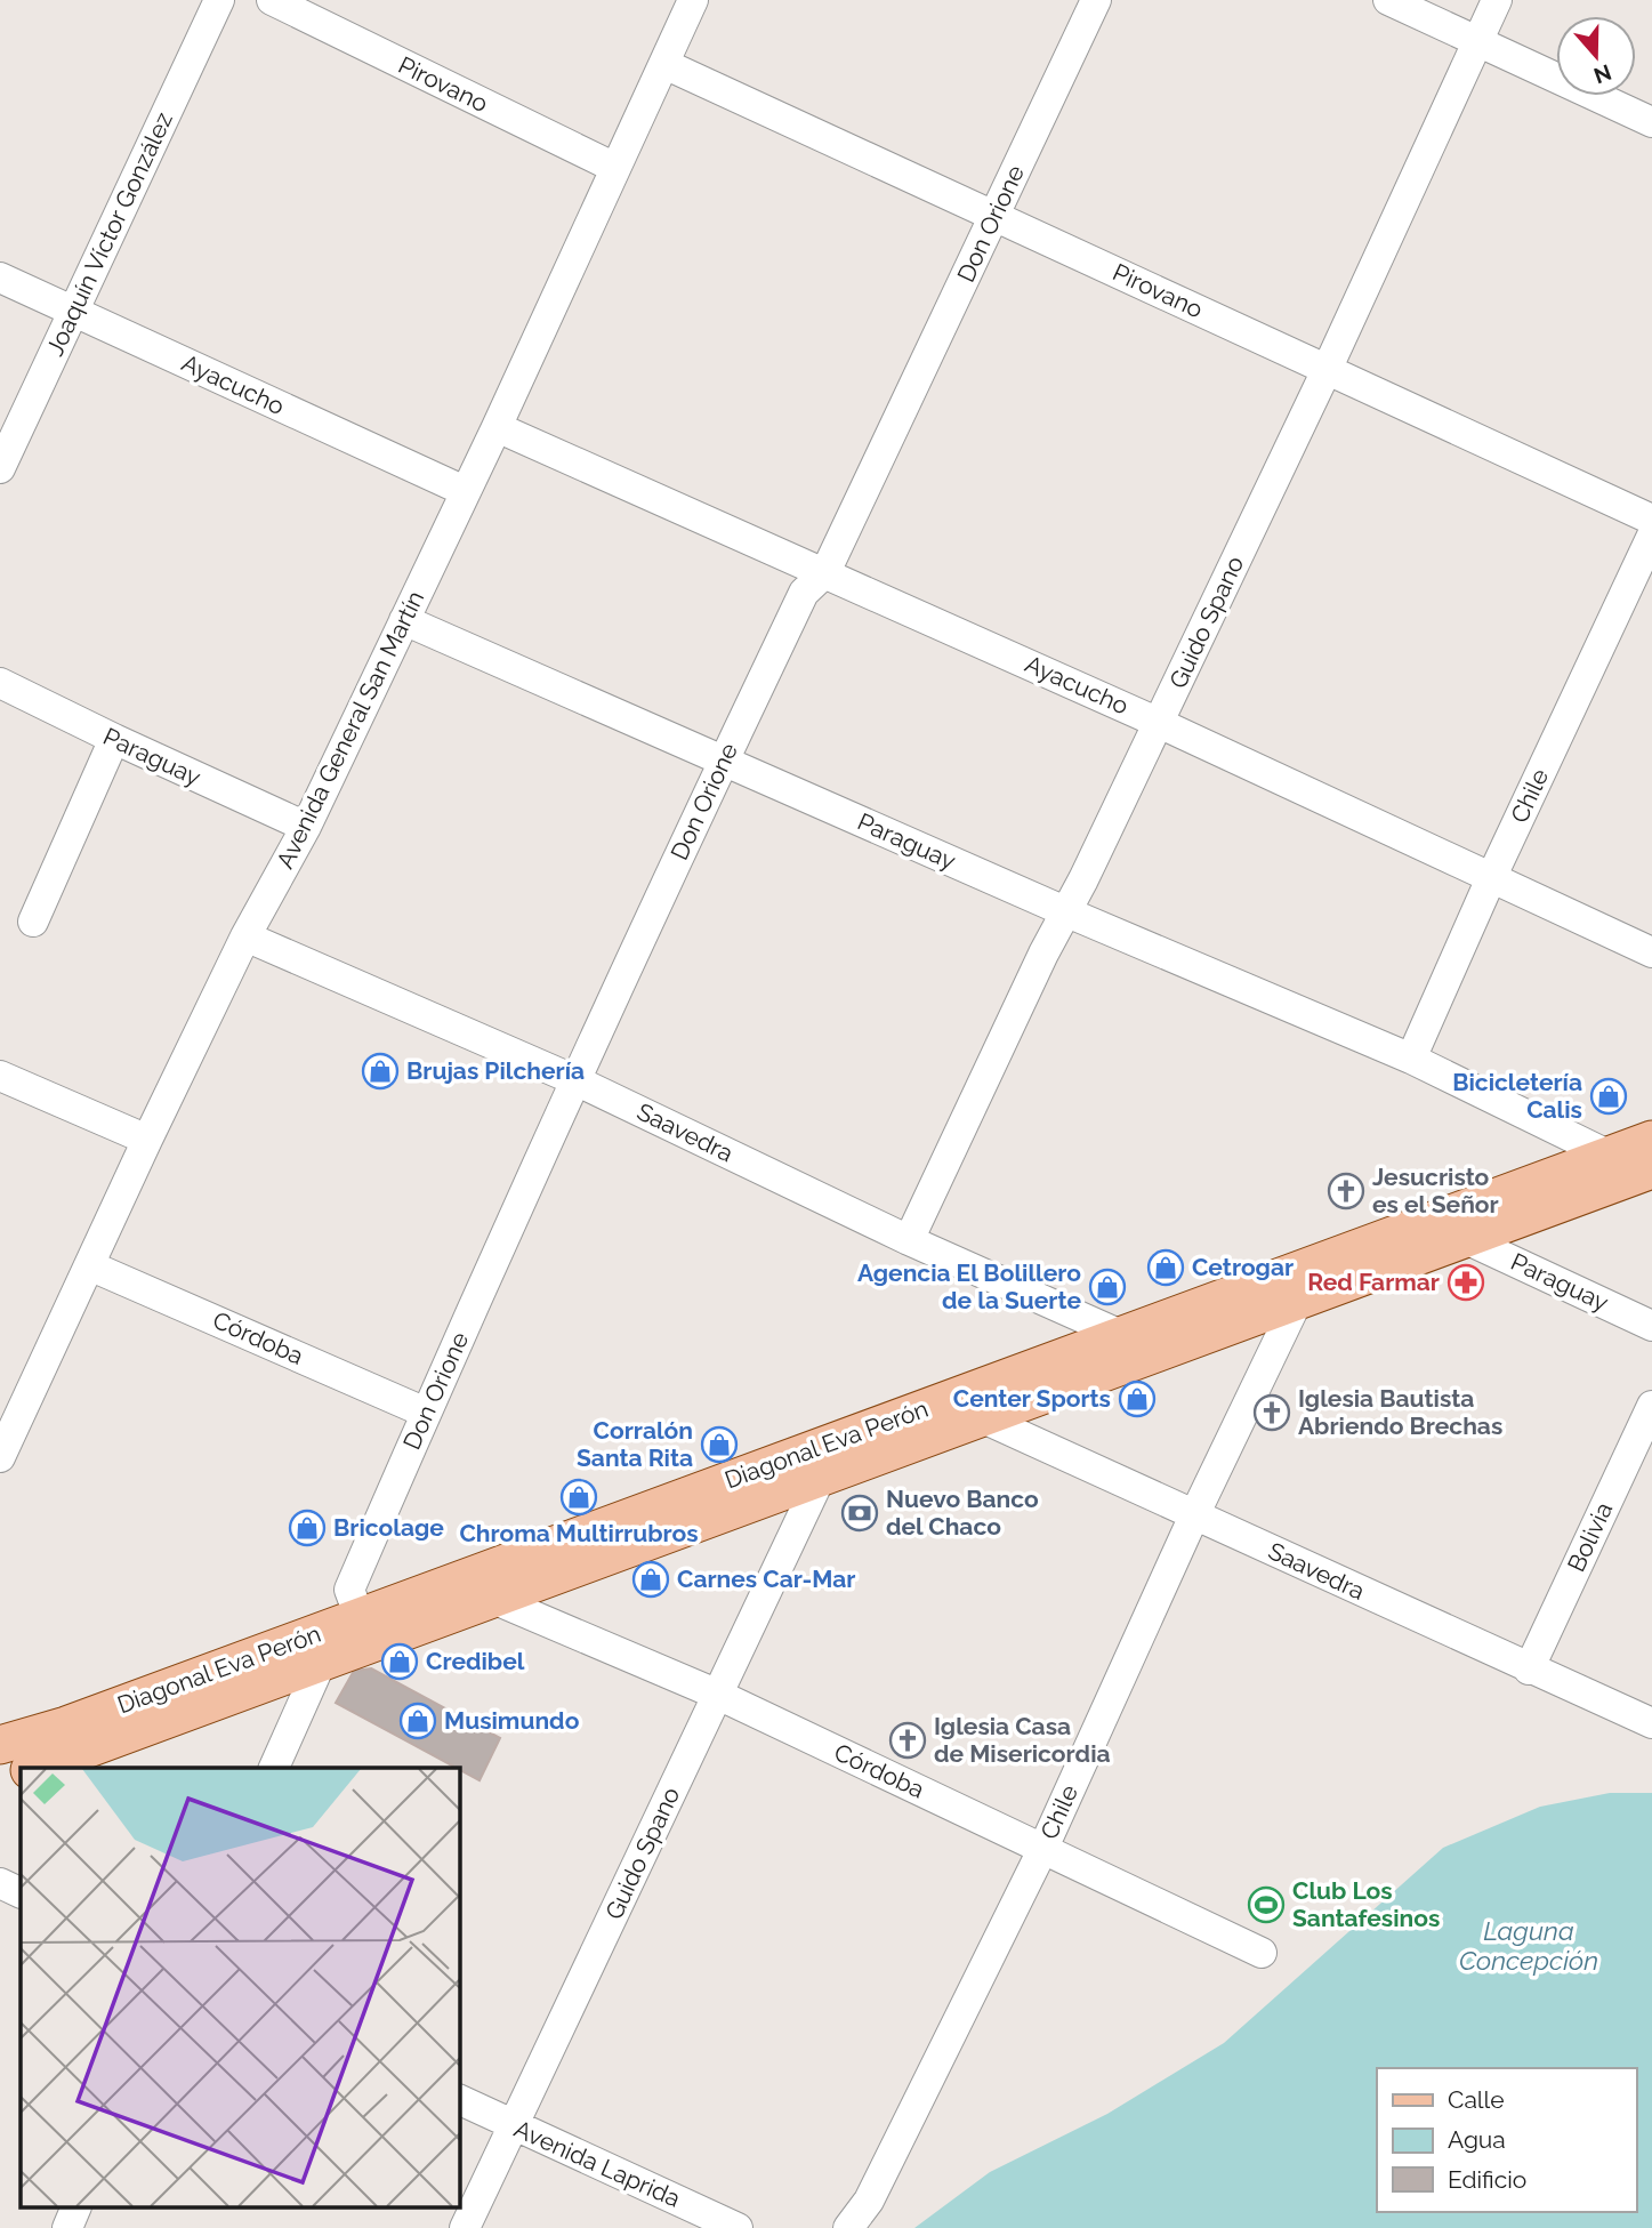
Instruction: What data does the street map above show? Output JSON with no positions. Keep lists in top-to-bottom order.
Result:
{
  "streets": {
    "main road": ["Diagonal Eva Perón"],
    "street": [
      "Pirovano",
      "Don Orione",
      "Joaquín Víctor González",
      "Ayacucho",
      "Guido Spano",
      "Avenida General San Martín",
      "Paraguay",
      "Chile",
      "Saavedra",
      "Córdoba",
      "Bolivia",
      "Avenida Laprida"
    ]
  },
  "crossings": [
    ["Pirovano", "Don Orione"],
    ["Pirovano", "Guido Spano"],
    ["Pirovano", "Avenida General San Martín"],
    ["Don Orione", "Ayacucho"],
    ["Don Orione", "Paraguay"],
    ["Don Orione", "Saavedra"],
    ["Don Orione", "Córdoba"],
    ["Don Orione", "Diagonal Eva Perón"],
    ["Joaquín Víctor González", "Ayacucho"],
    ["Ayacucho", "Guido Spano"],
    ["Ayacucho", "Avenida General San Martín"],
    ["Ayacucho", "Chile"],
    ["Guido Spano", "Paraguay"],
    ["Guido Spano", "Saavedra"],
    ["Guido Spano", "Córdoba"],
    ["Guido Spano", "Diagonal Eva Perón"],
    ["Guido Spano", "Avenida Laprida"],
    ["Avenida General San Martín", "Paraguay"],
    ["Avenida General San Martín", "Saavedra"],
    ["Avenida General San Martín", "Córdoba"],
    ["Paraguay", "Chile"],
    ["Paraguay", "Diagonal Eva Perón"],
    ["Chile", "Saavedra"],
    ["Chile", "Córdoba"],
    ["Chile", "Diagonal Eva Perón"],
    ["Saavedra", "Diagonal Eva Perón"],
    ["Saavedra", "Bolivia"],
    ["Córdoba", "Diagonal Eva Perón"]
  ],
  "water": ["Laguna Concepción"],
  "places": {
    "shop": [
      "Brujas Pilchería",
      "Bicicletería Calis",
      "Cetrogar",
      "Agencia El Bolillero de la Suerte",
      "Center Sports",
      "Corralón Santa Rita",
      "Chroma Multirrubros",
      "Bricolage",
      "Carnes Car-Mar",
      "Credibel",
      "Musimundo"
    ],
    "church": ["Jesucristo es el Señor", "Iglesia Bautista Abriendo Brechas", "Iglesia Casa de Misericordia"],
    "pharmacy": ["Red Farmar"],
    "bank": ["Nuevo Banco del Chaco"],
    "sports": ["Club Los Santafesinos"]
  },
  "legend": ["Calle", "Agua", "Edificio"],
  "north": "bottom"
}
